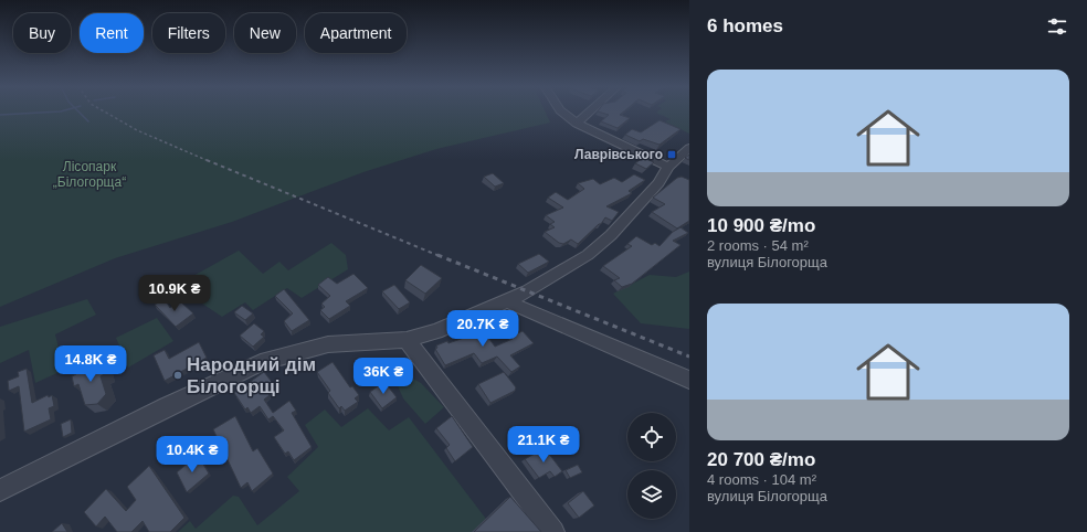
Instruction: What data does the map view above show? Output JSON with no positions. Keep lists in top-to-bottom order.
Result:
{
  "parks": ["Лісопарк „Білогорща“"],
  "places": {
    "transit": ["Лаврівського"],
    "other": ["Народний дім Білогорщі"]
  },
  "page": {
    "heading": "6 homes",
    "chip": [
      "Buy",
      "Rent",
      "Filters",
      "New",
      "Apartment"
    ],
    "list": [
      {
        "name": "10 900 ₴/mo",
        "note": "2 rooms · 54 m² · вулиця Білогорща"
      },
      {
        "name": "20 700 ₴/mo",
        "note": "4 rooms · 104 m² · вулиця Білогорща"
      }
    ],
    "price": [
      "10.9K ₴",
      "20.7K ₴",
      "14.8K ₴",
      "36K ₴",
      "21.1K ₴",
      "10.4K ₴"
    ]
  }
}
